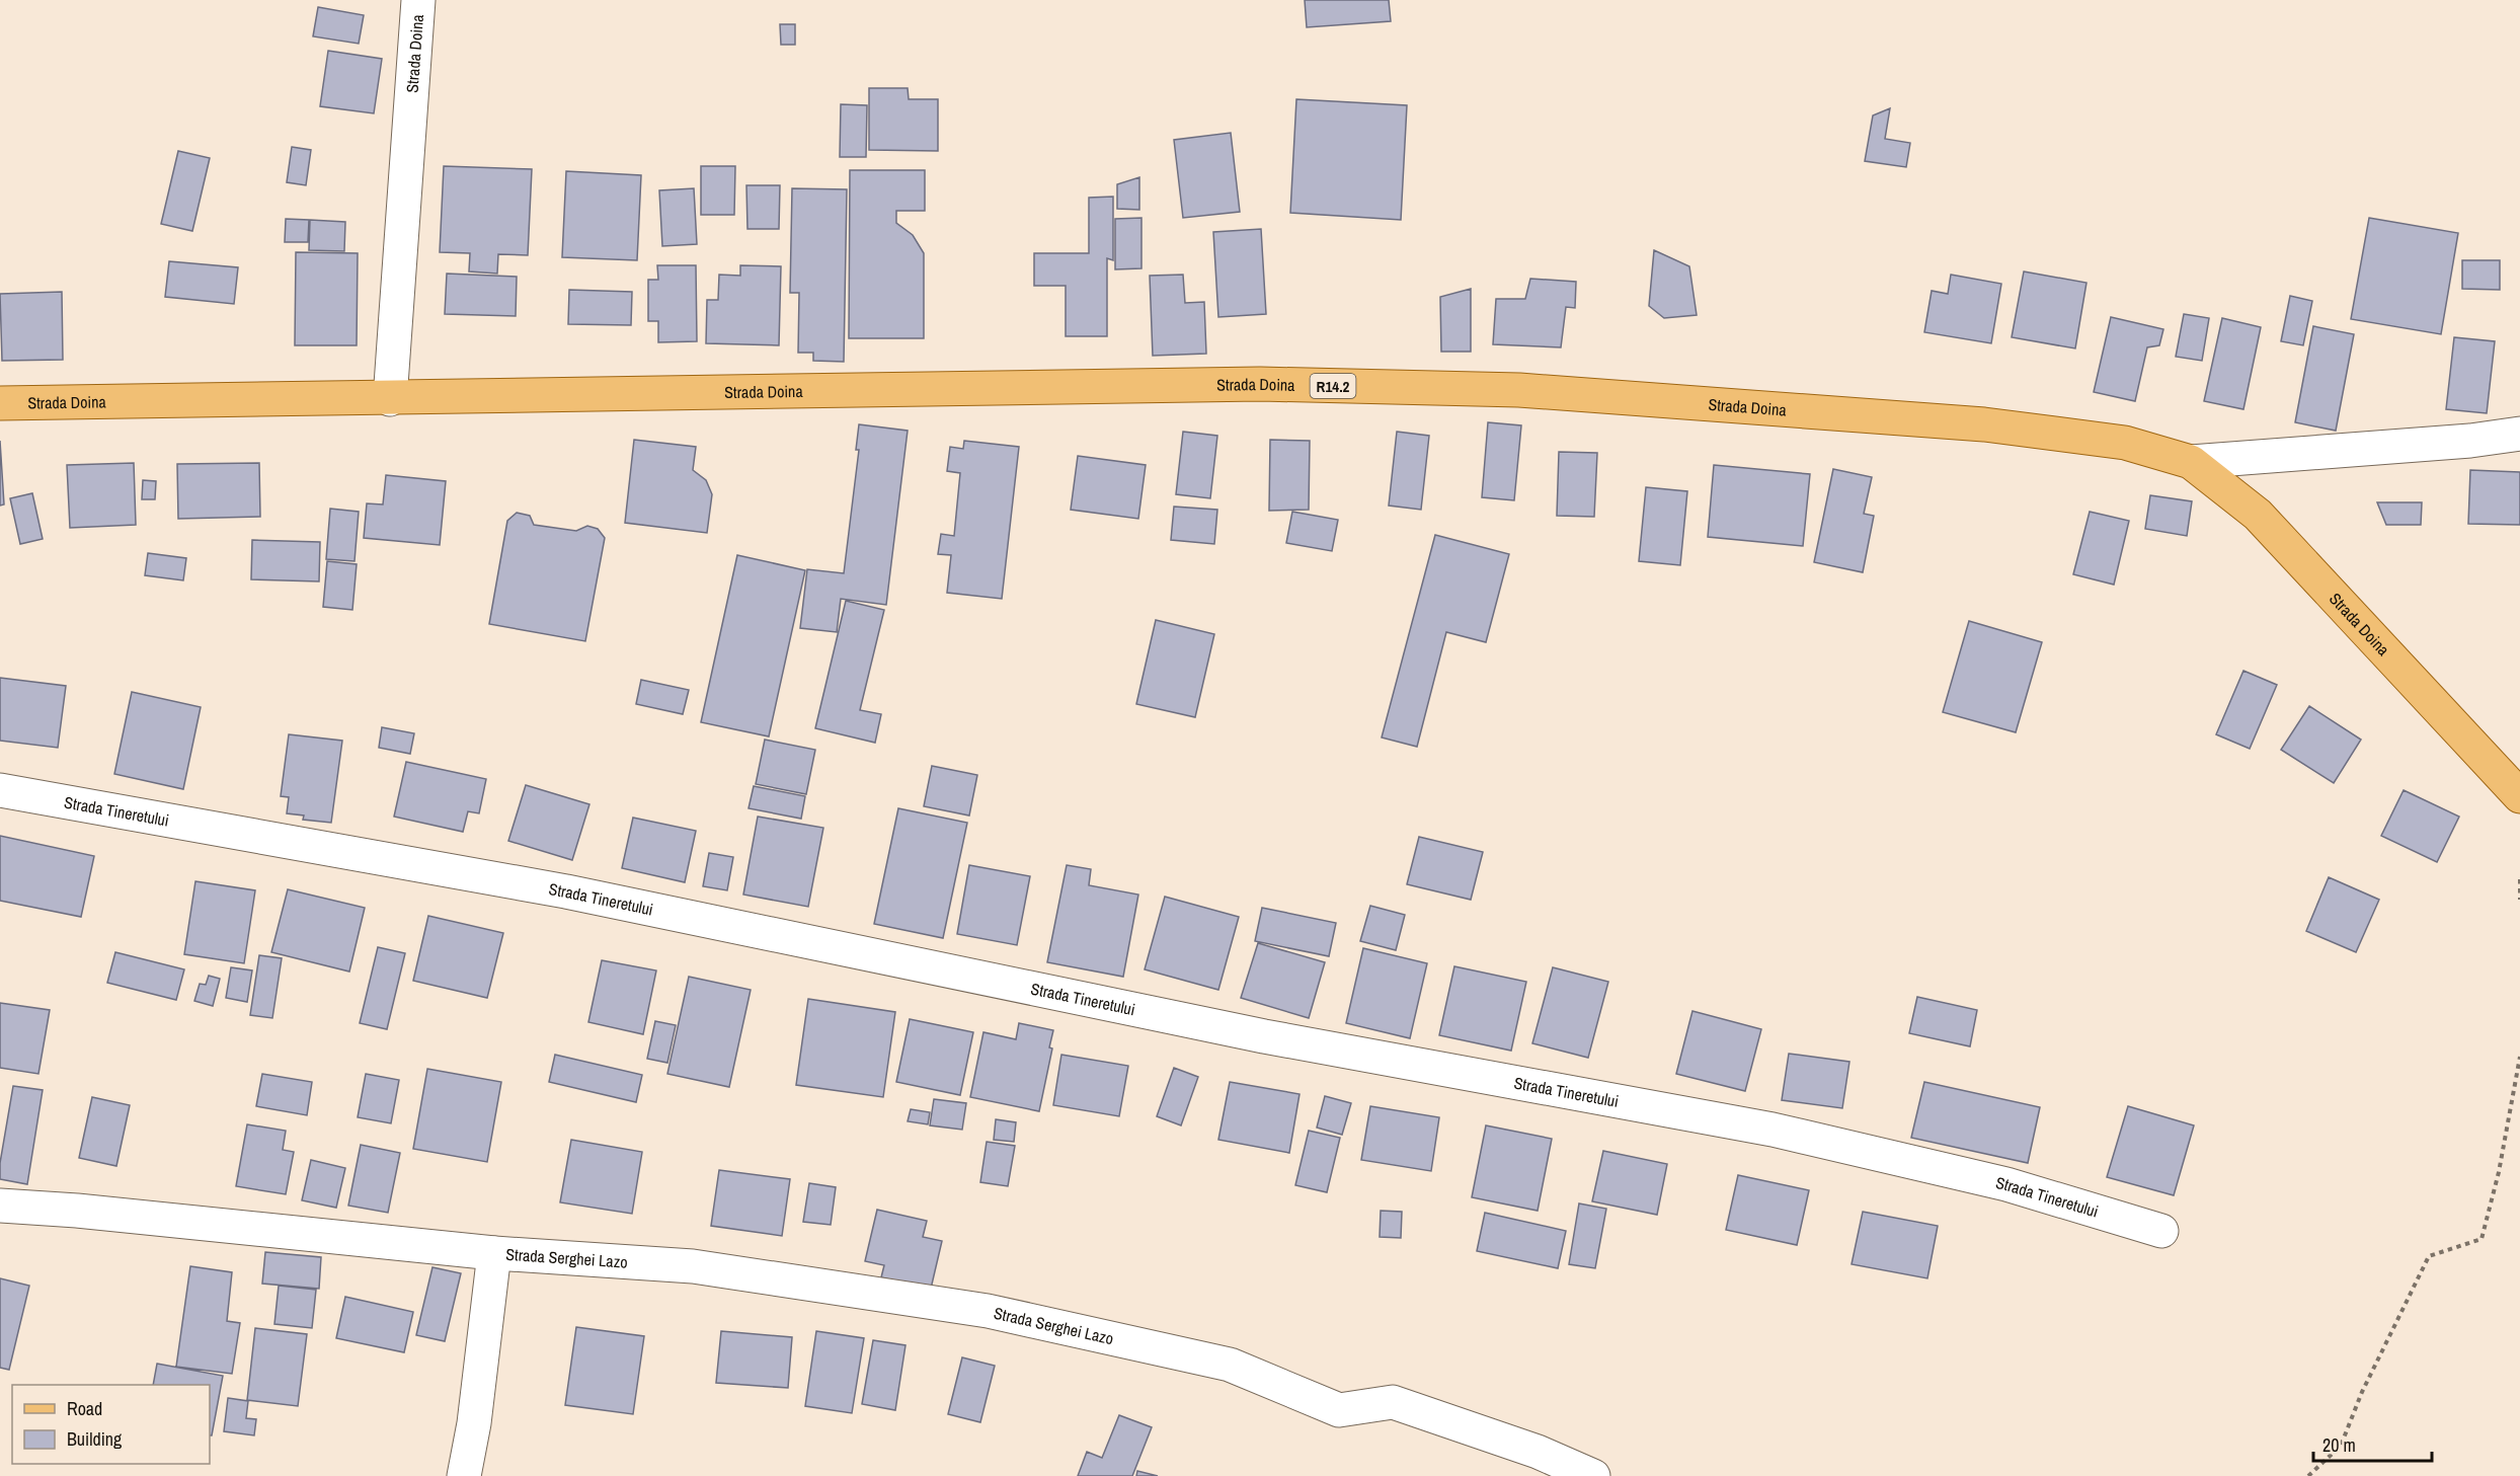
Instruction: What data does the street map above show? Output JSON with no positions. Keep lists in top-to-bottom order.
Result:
{
  "streets": {
    "main road": ["Strada Doina", "R14.2"],
    "street": ["Strada Tineretului", "Strada Serghei Lazo"]
  },
  "legend": ["Road", "Building"],
  "scale_bar": "20 m"
}
